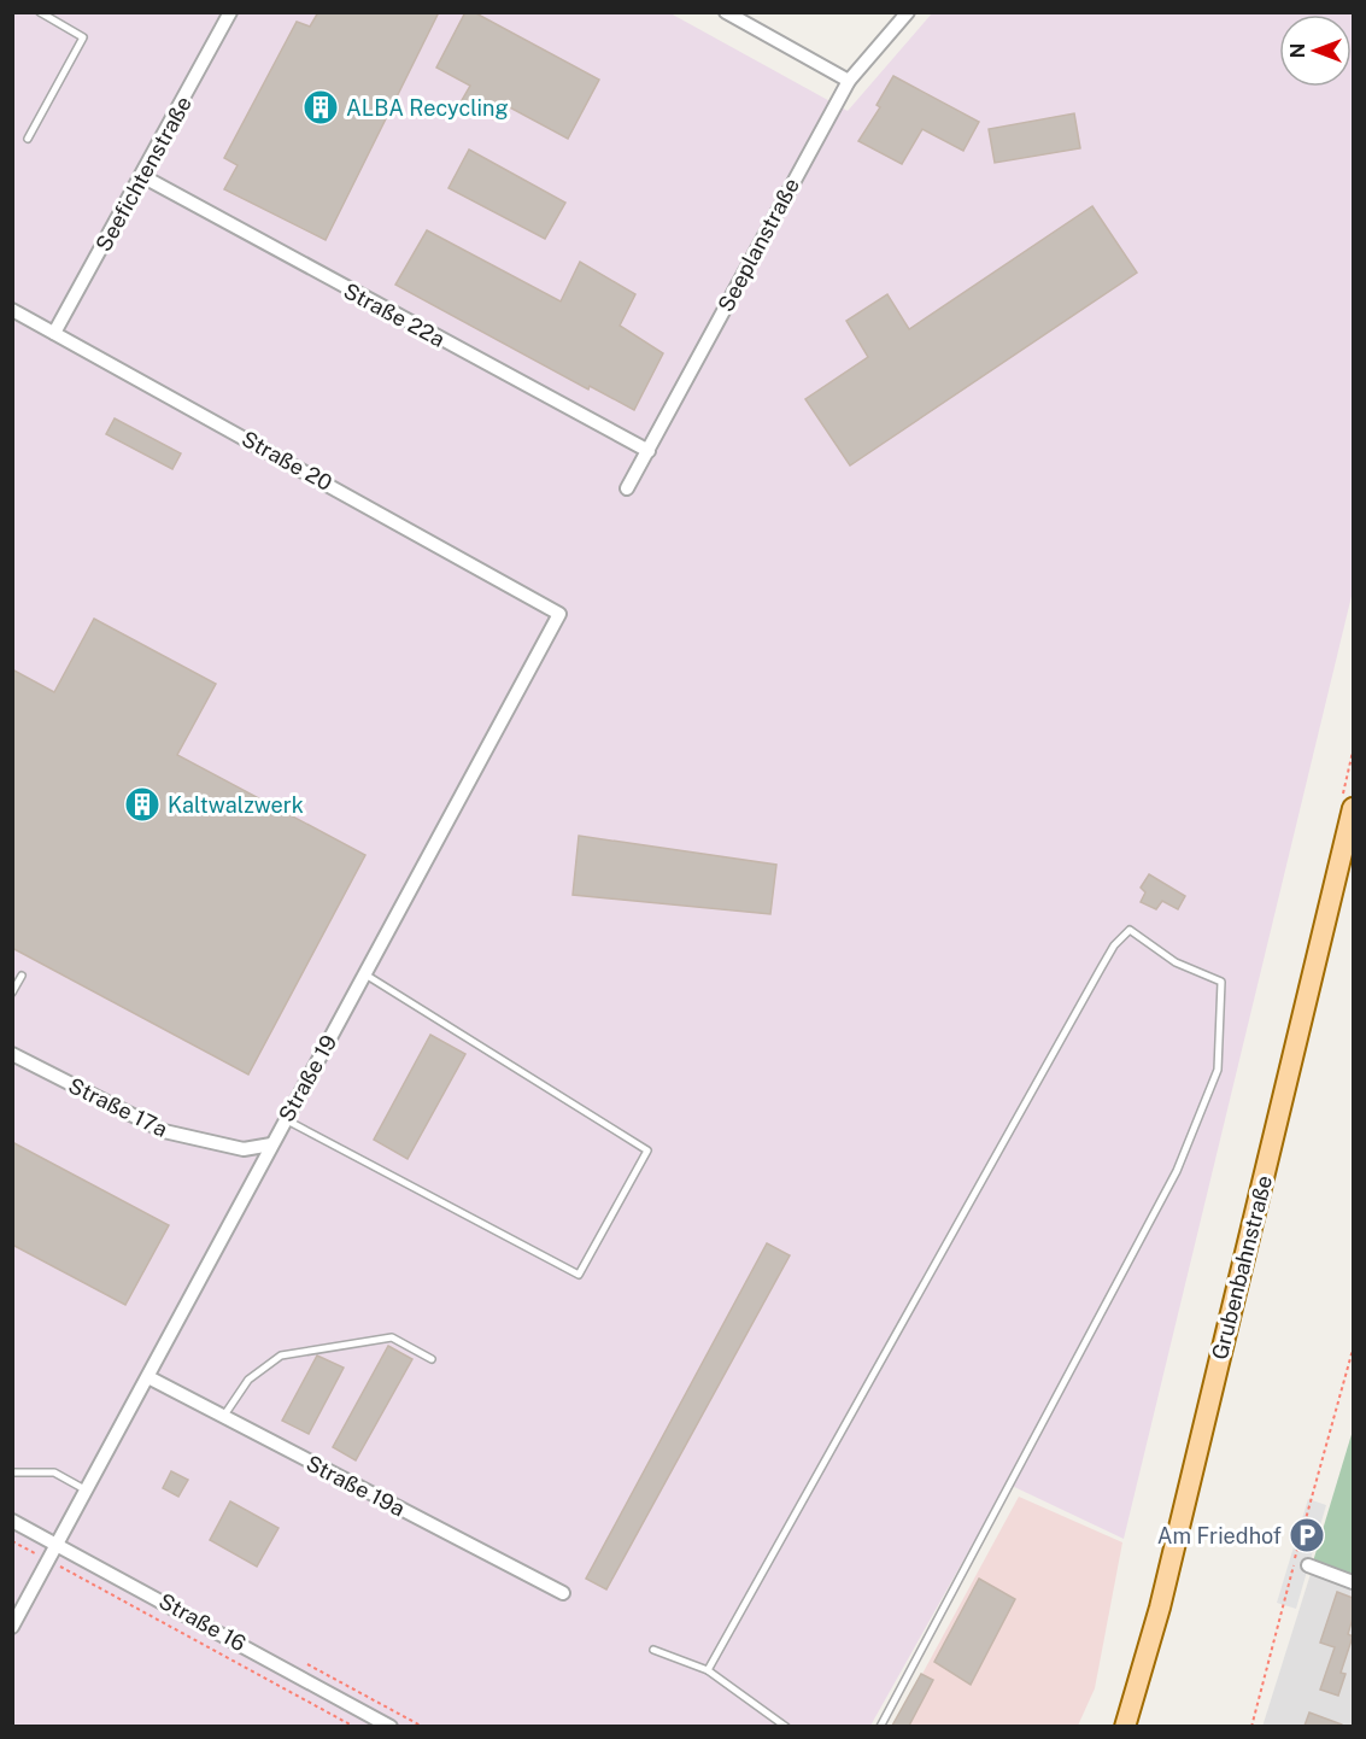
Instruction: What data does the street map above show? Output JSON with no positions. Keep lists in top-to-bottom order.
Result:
{
  "streets": {
    "main road": ["Grubenbahnstraße"],
    "street": [
      "Seefichtenstraße",
      "Seeplanstraße",
      "Straße 22a",
      "Straße 20",
      "Straße 19",
      "Straße 17a",
      "Straße 19a",
      "Straße 16"
    ]
  },
  "crossings": [
    ["Seefichtenstraße", "Straße 22a"],
    ["Seefichtenstraße", "Straße 20"],
    ["Seeplanstraße", "Straße 22a"],
    ["Straße 20", "Straße 19"],
    ["Straße 19", "Straße 17a"],
    ["Straße 19", "Straße 19a"],
    ["Straße 19", "Straße 16"]
  ],
  "places": {
    "building": ["ALBA Recycling", "Kaltwalzwerk"],
    "parking": ["Am Friedhof"]
  },
  "north": "left"
}
